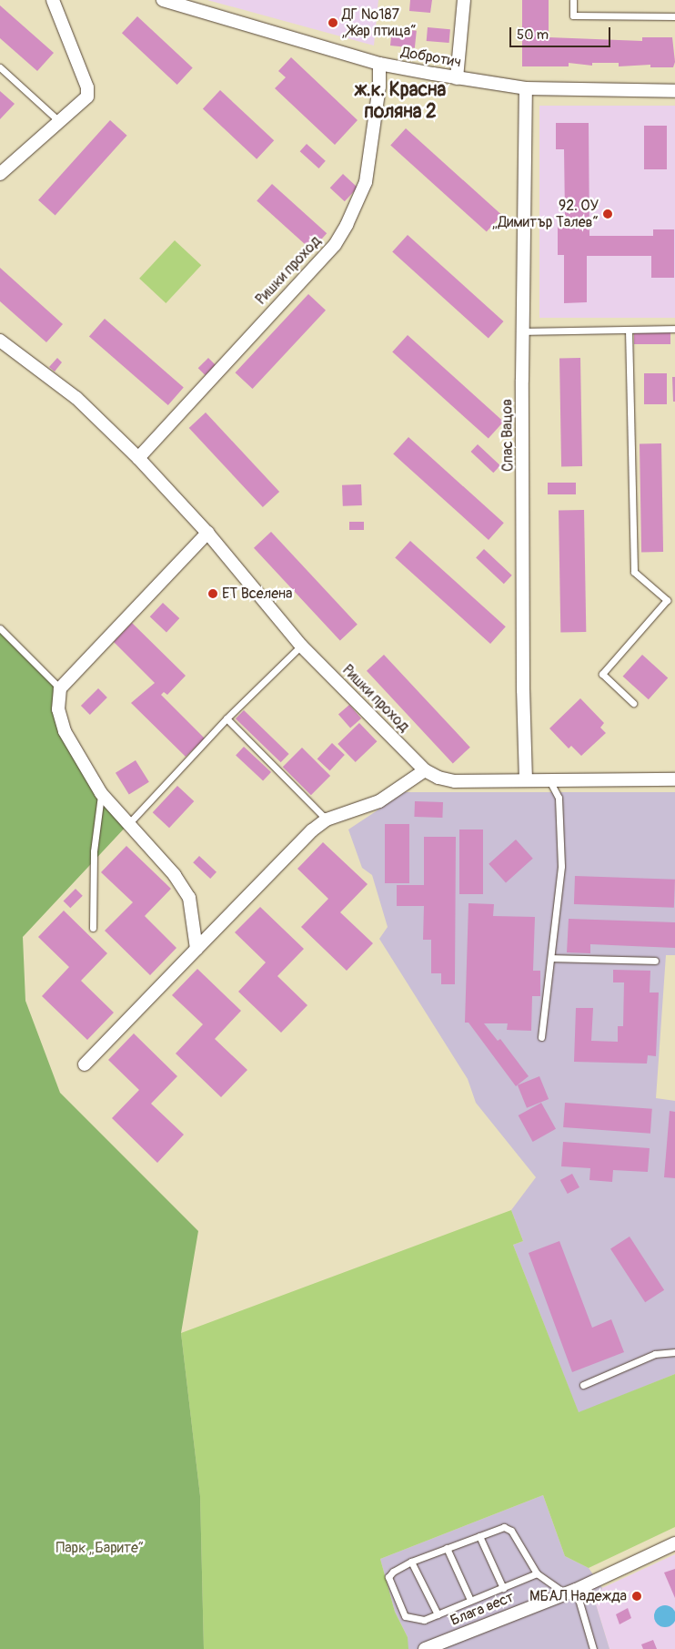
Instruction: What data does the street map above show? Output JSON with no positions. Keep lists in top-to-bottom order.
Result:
{
  "streets": {
    "street": [
      "Добротич",
      "Ришки проход",
      "Спас Вацов",
      "Блага вест"
    ]
  },
  "crossings": [
    ["Добротич", "Ришки проход"],
    ["Добротич", "Спас Вацов"],
    ["Ришки проход", "Спас Вацов"]
  ],
  "districts": ["ж.к. Красна поляна 2"],
  "parks": ["Парк „Барите“"],
  "places": [
    "ДГ №187 „Жар птица“",
    "92. ОУ „Димитър Талев“",
    "ЕТ Вселена",
    "МБАЛ Надежда"
  ],
  "scale_bar": "50 m"
}
